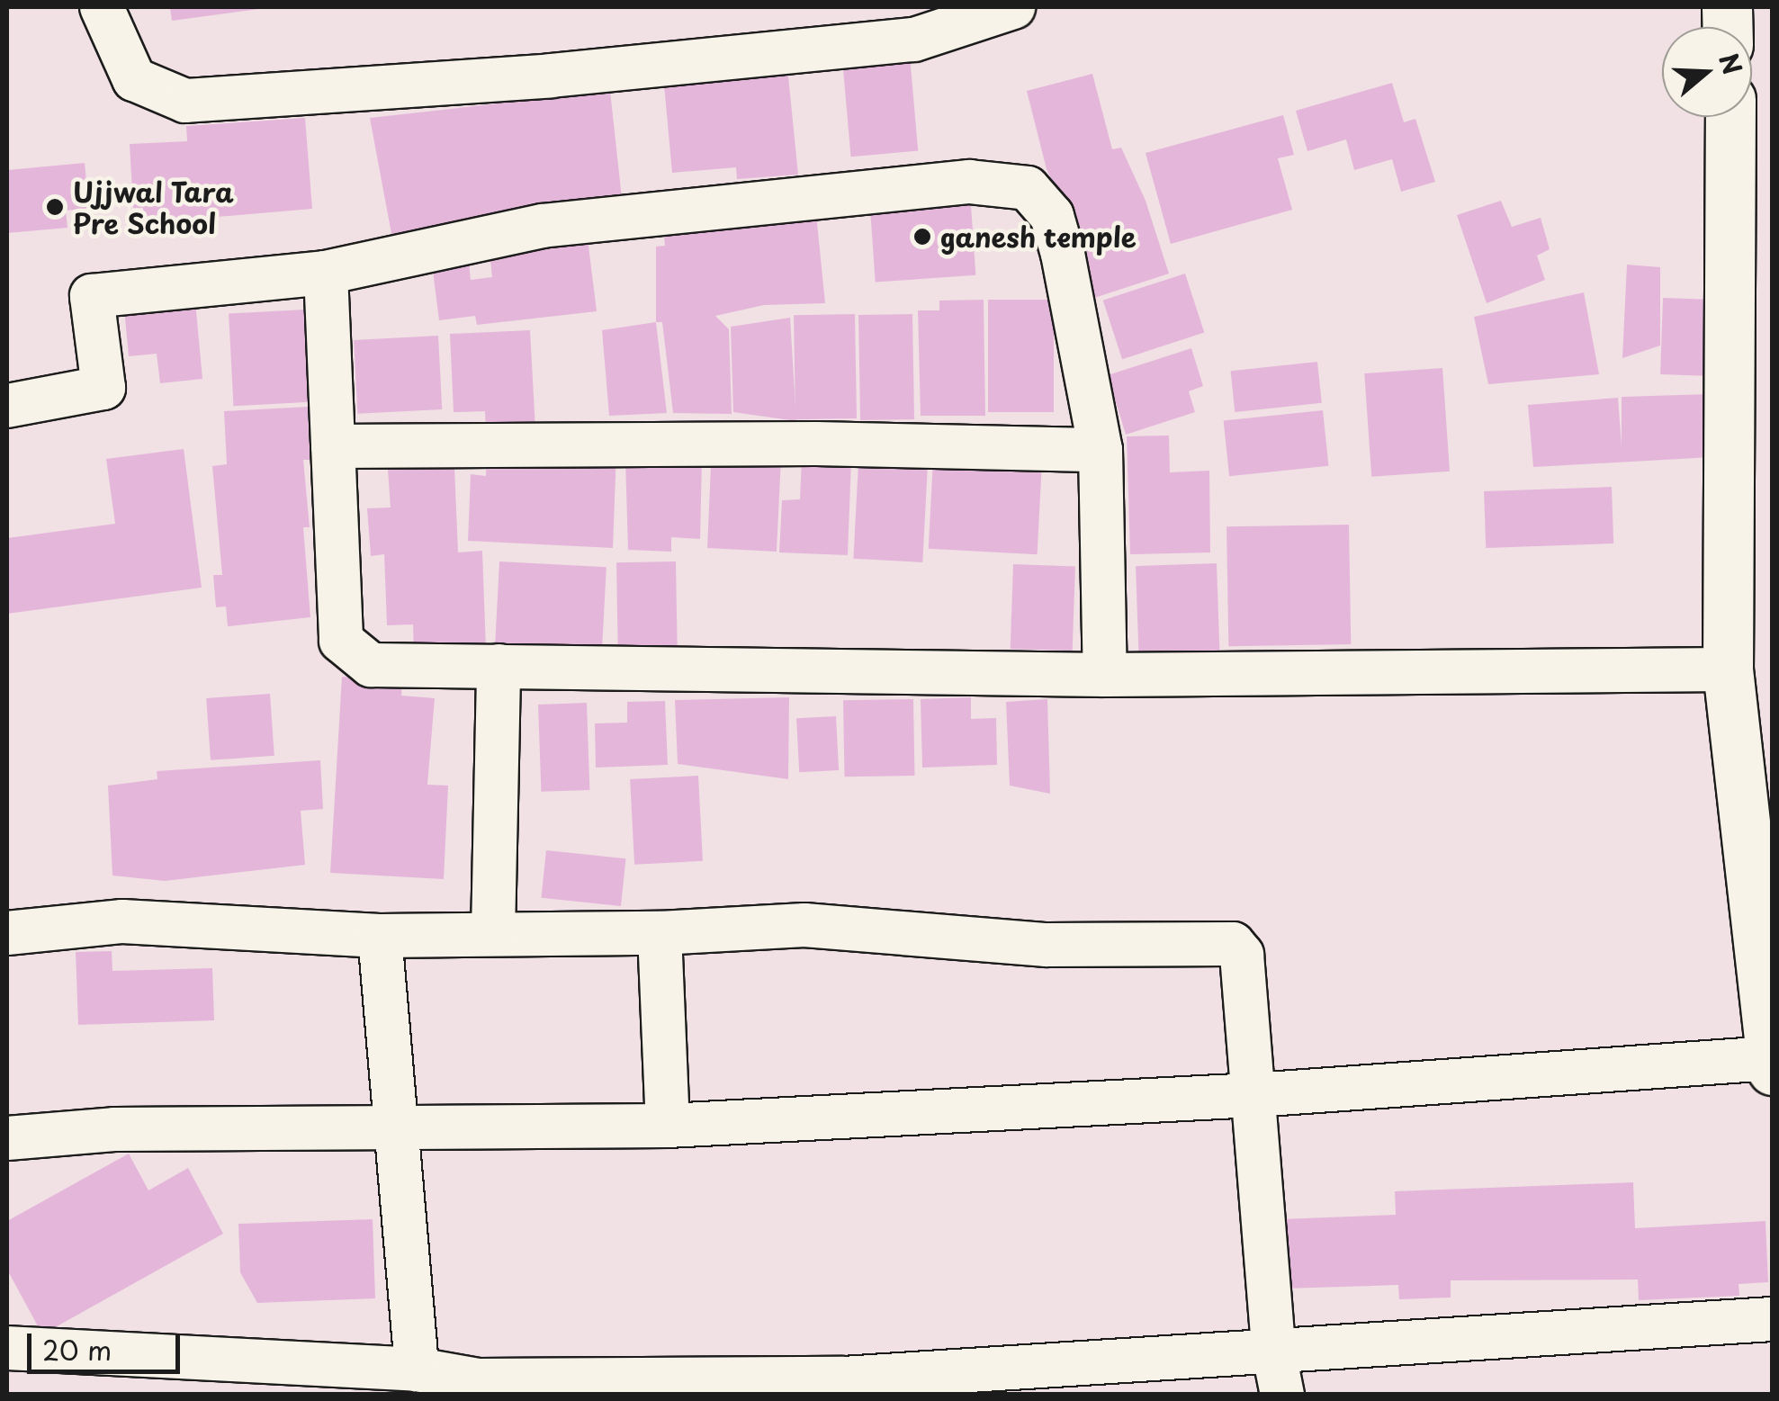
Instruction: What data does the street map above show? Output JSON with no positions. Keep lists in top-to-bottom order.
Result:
{
  "places": ["Ujjwal Tara Pre School", "ganesh temple"],
  "scale_bar": "20 m",
  "north": "right"
}
